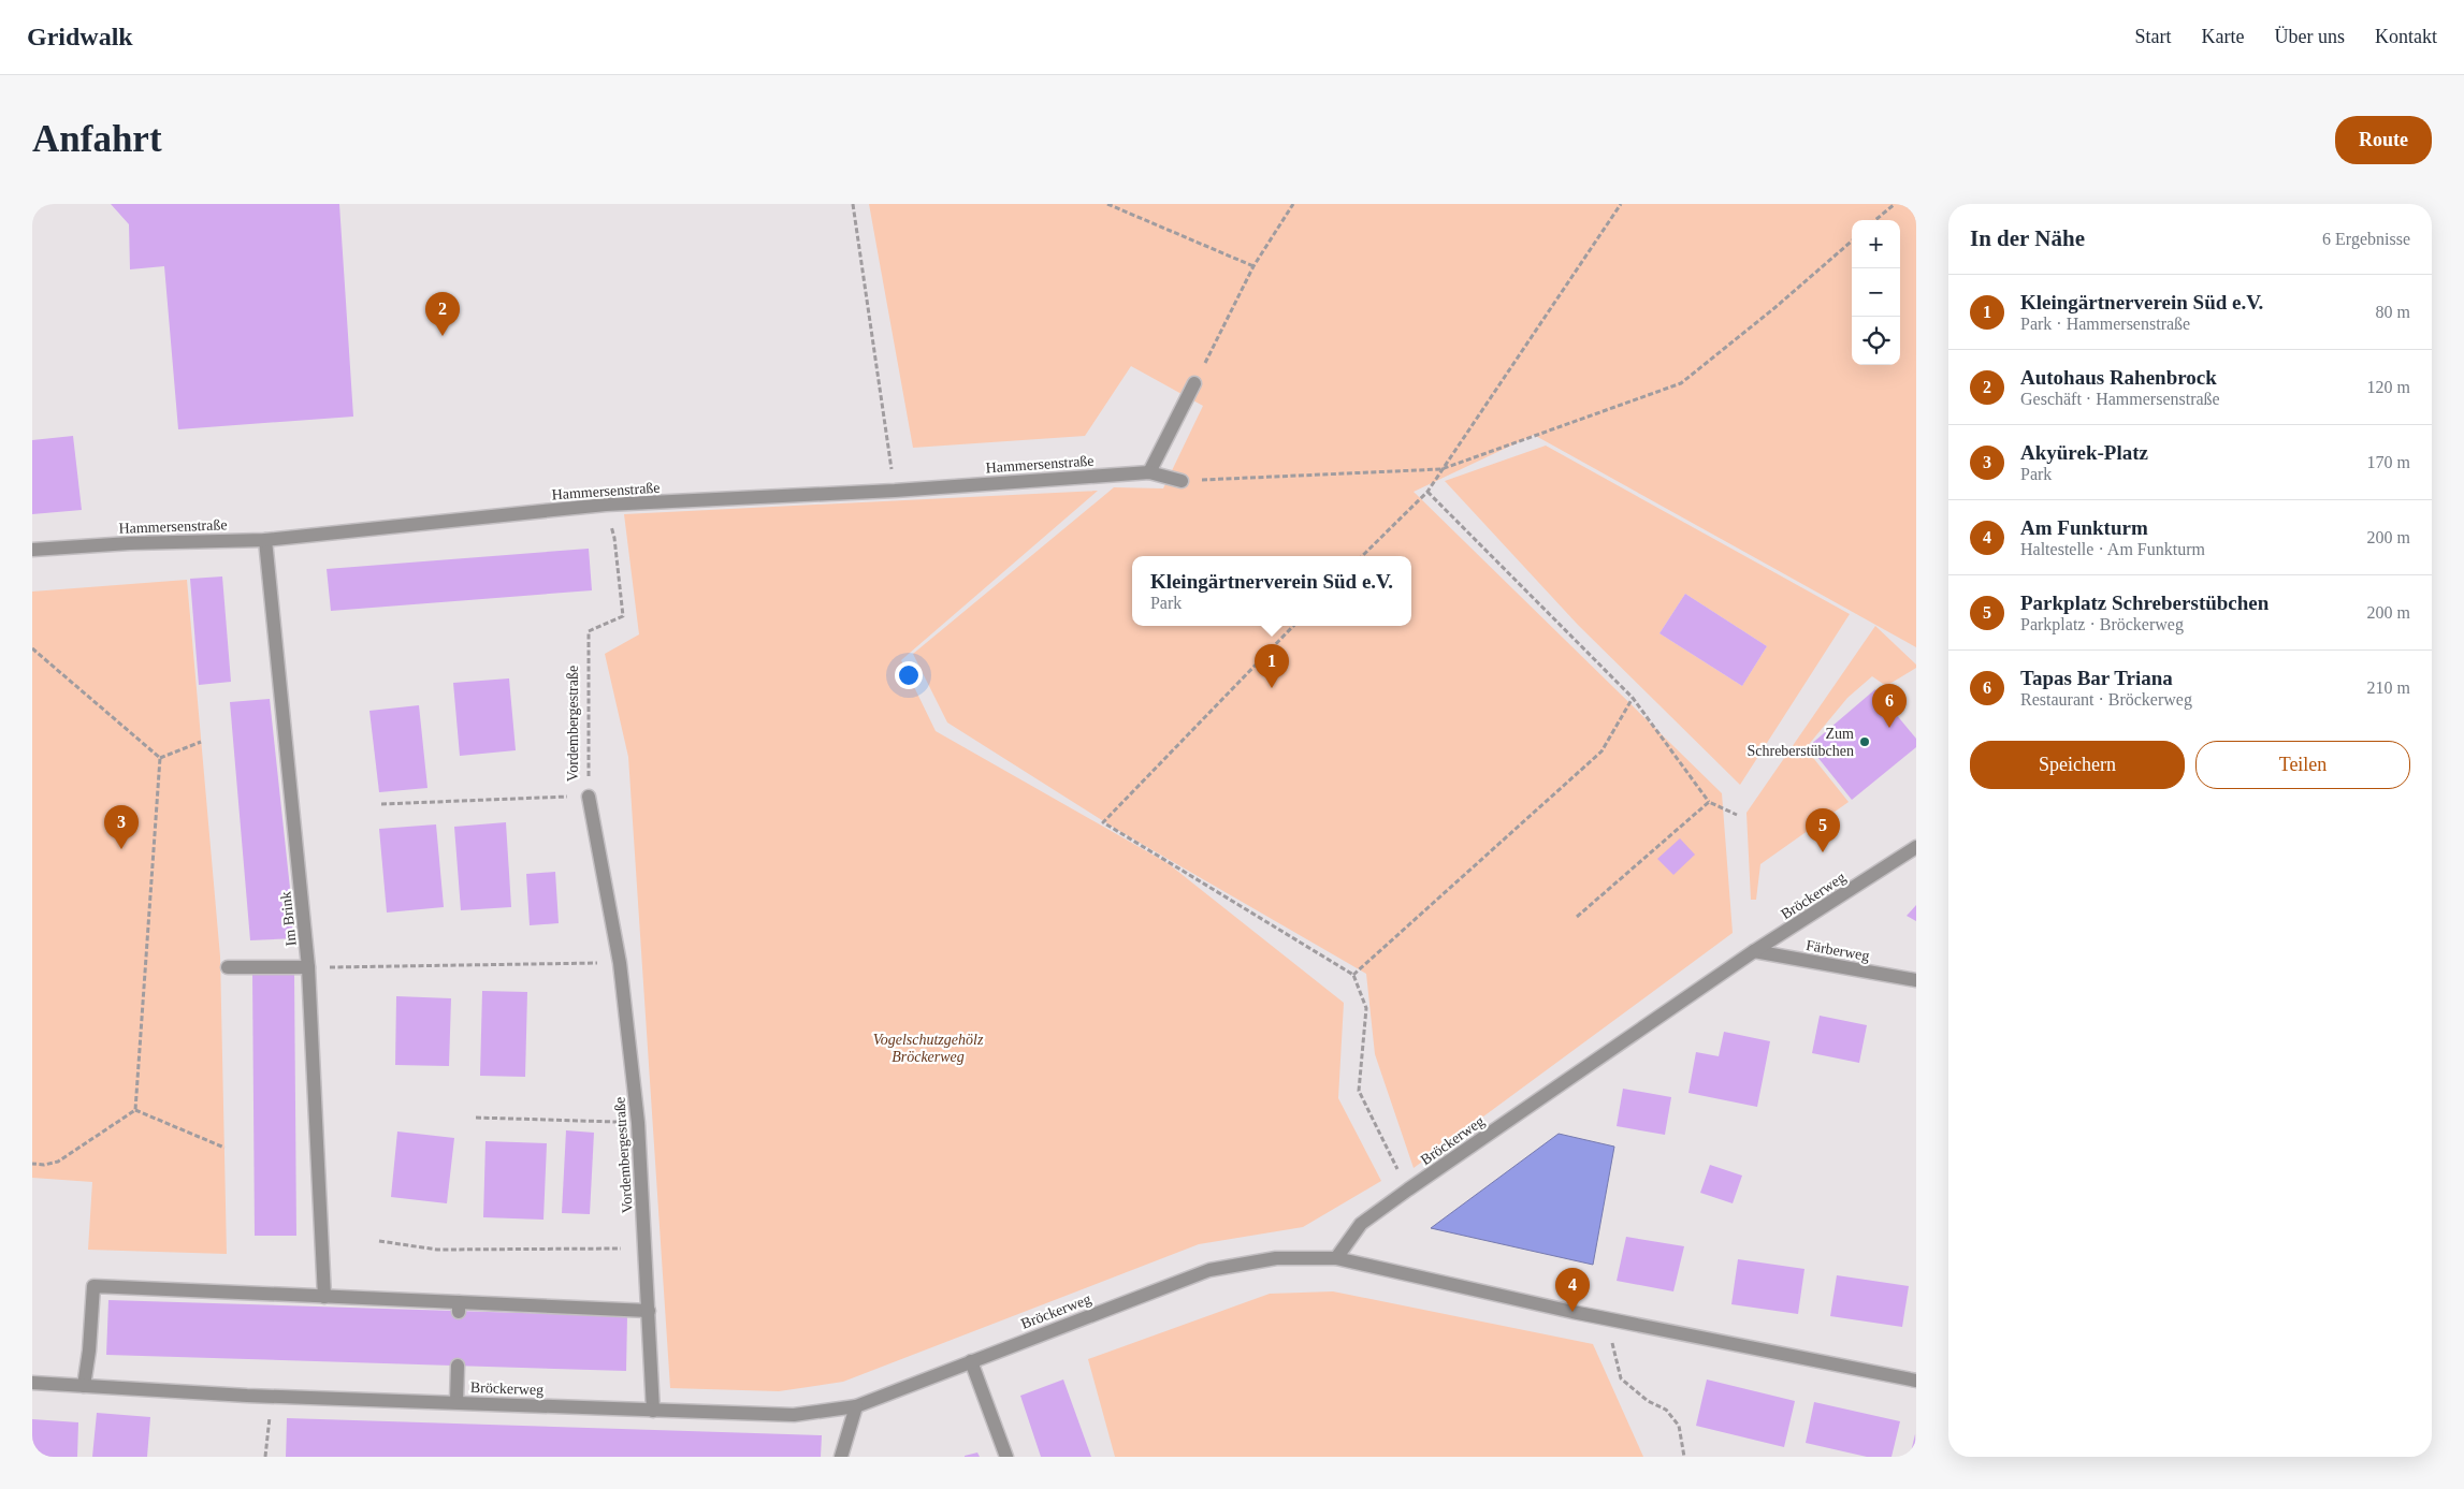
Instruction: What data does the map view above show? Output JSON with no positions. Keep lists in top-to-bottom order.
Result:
{
  "streets": {
    "street": [
      "Hammersenstraße",
      "Vordembergestraße",
      "Bröckerweg",
      "Im Brink",
      "Färberweg"
    ]
  },
  "crossings": [
    ["Hammersenstraße", "Vordembergestraße"],
    ["Hammersenstraße", "Im Brink"],
    ["Vordembergestraße", "Bröckerweg"],
    ["Bröckerweg", "Färberweg"]
  ],
  "parks": ["Vogelschutzgehölz Bröckerweg"],
  "places": ["Zum Schreberstübchen"],
  "page": {
    "header": "Gridwalk",
    "nav": [
      "Start",
      "Karte",
      "Über uns",
      "Kontakt"
    ],
    "buttons": [
      "Route",
      ["Speichern", "Teilen"]
    ],
    "title": "Anfahrt",
    "heading": ["In der Nähe", "6 Ergebnisse"],
    "map_buttons": ["+", "−"],
    "list": [
      {
        "mark": "1",
        "name": "Kleingärtnerverein Süd e.V.",
        "note": "Park · Hammersenstraße",
        "value": "80 m"
      },
      {
        "mark": "2",
        "name": "Autohaus Rahenbrock",
        "note": "Geschäft · Hammersenstraße",
        "value": "120 m"
      },
      {
        "mark": "3",
        "name": "Akyürek-Platz",
        "note": "Park",
        "value": "170 m"
      },
      {
        "mark": "4",
        "name": "Am Funkturm",
        "note": "Haltestelle · Am Funkturm",
        "value": "200 m"
      },
      {
        "mark": "5",
        "name": "Parkplatz Schreberstübchen",
        "note": "Parkplatz · Bröckerweg",
        "value": "200 m"
      },
      {
        "mark": "6",
        "name": "Tapas Bar Triana",
        "note": "Restaurant · Bröckerweg",
        "value": "210 m"
      }
    ],
    "pins": [
      "2",
      "1",
      "6",
      "3",
      "5",
      "4"
    ],
    "popup": ["Kleingärtnerverein Süd e.V.", "Park"]
  }
}
